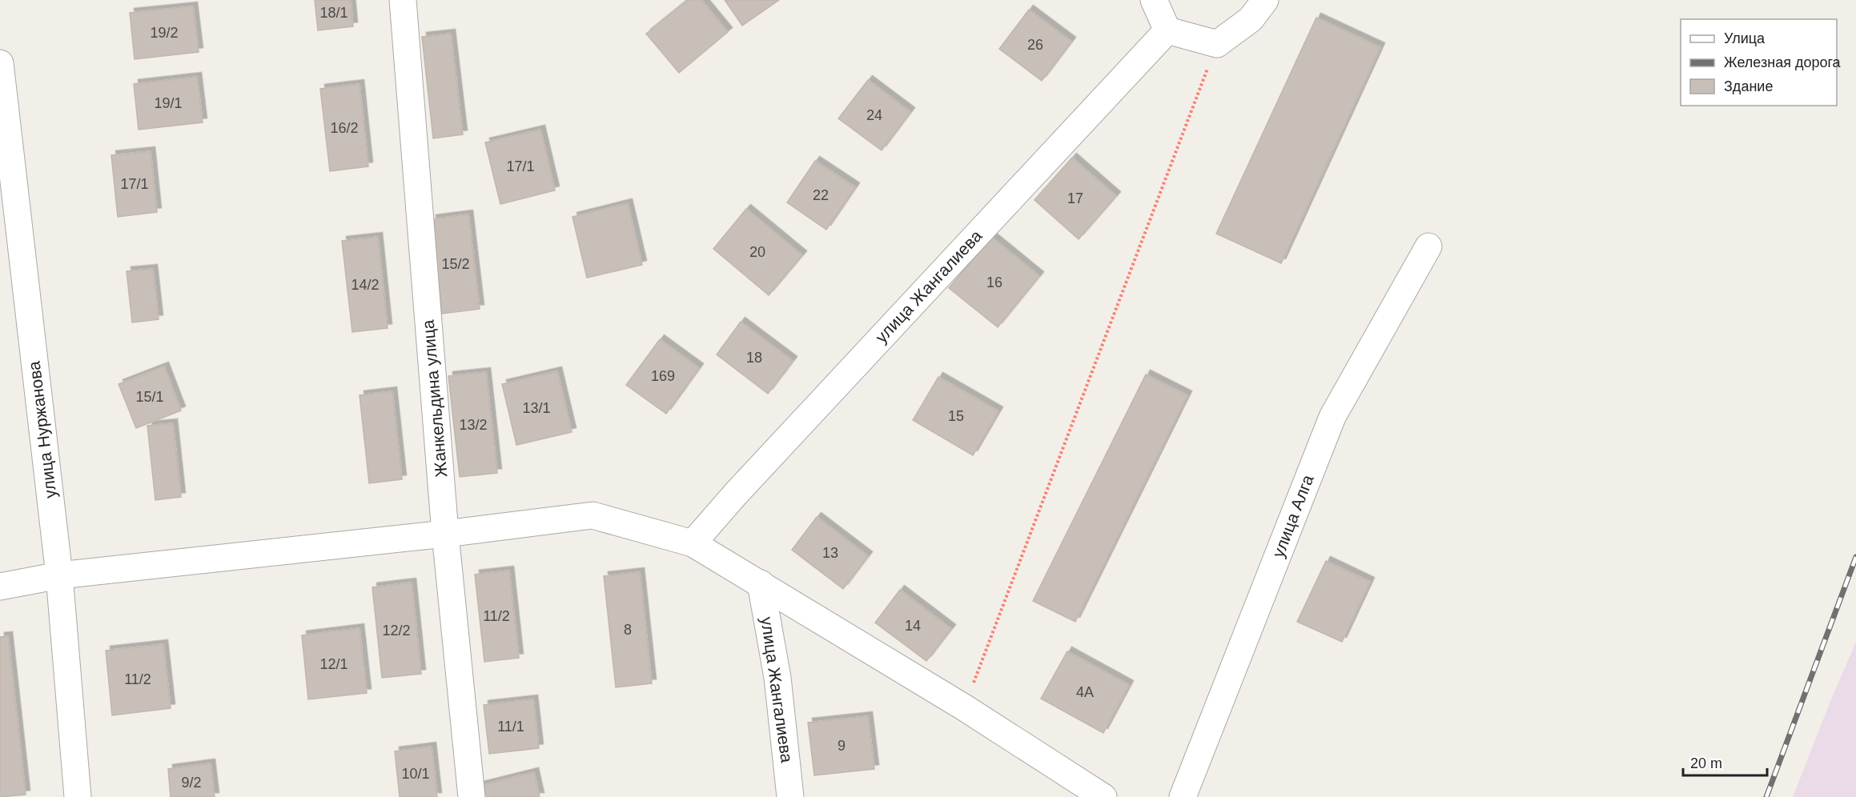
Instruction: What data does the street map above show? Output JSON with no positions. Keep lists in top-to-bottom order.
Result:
{
  "streets": {
    "street": [
      "улица Жангалиева",
      "Жанкельдина улица",
      "улица Нуржанова",
      "улица Алга"
    ]
  },
  "house_numbers": [
    "18/1",
    "19/2",
    "26",
    "19/1",
    "24",
    "16/2",
    "17/1",
    "17/1",
    "22",
    "17",
    "20",
    "15/2",
    "16",
    "14/2",
    "18",
    "169",
    "15/1",
    "13/1",
    "15",
    "13/2",
    "13",
    "11/2",
    "14",
    "8",
    "12/2",
    "12/1",
    "11/2",
    "4А",
    "11/1",
    "9",
    "10/1",
    "9/2"
  ],
  "legend": ["Улица", "Железная дорога", "Здание"],
  "scale_bar": "20 m"
}
